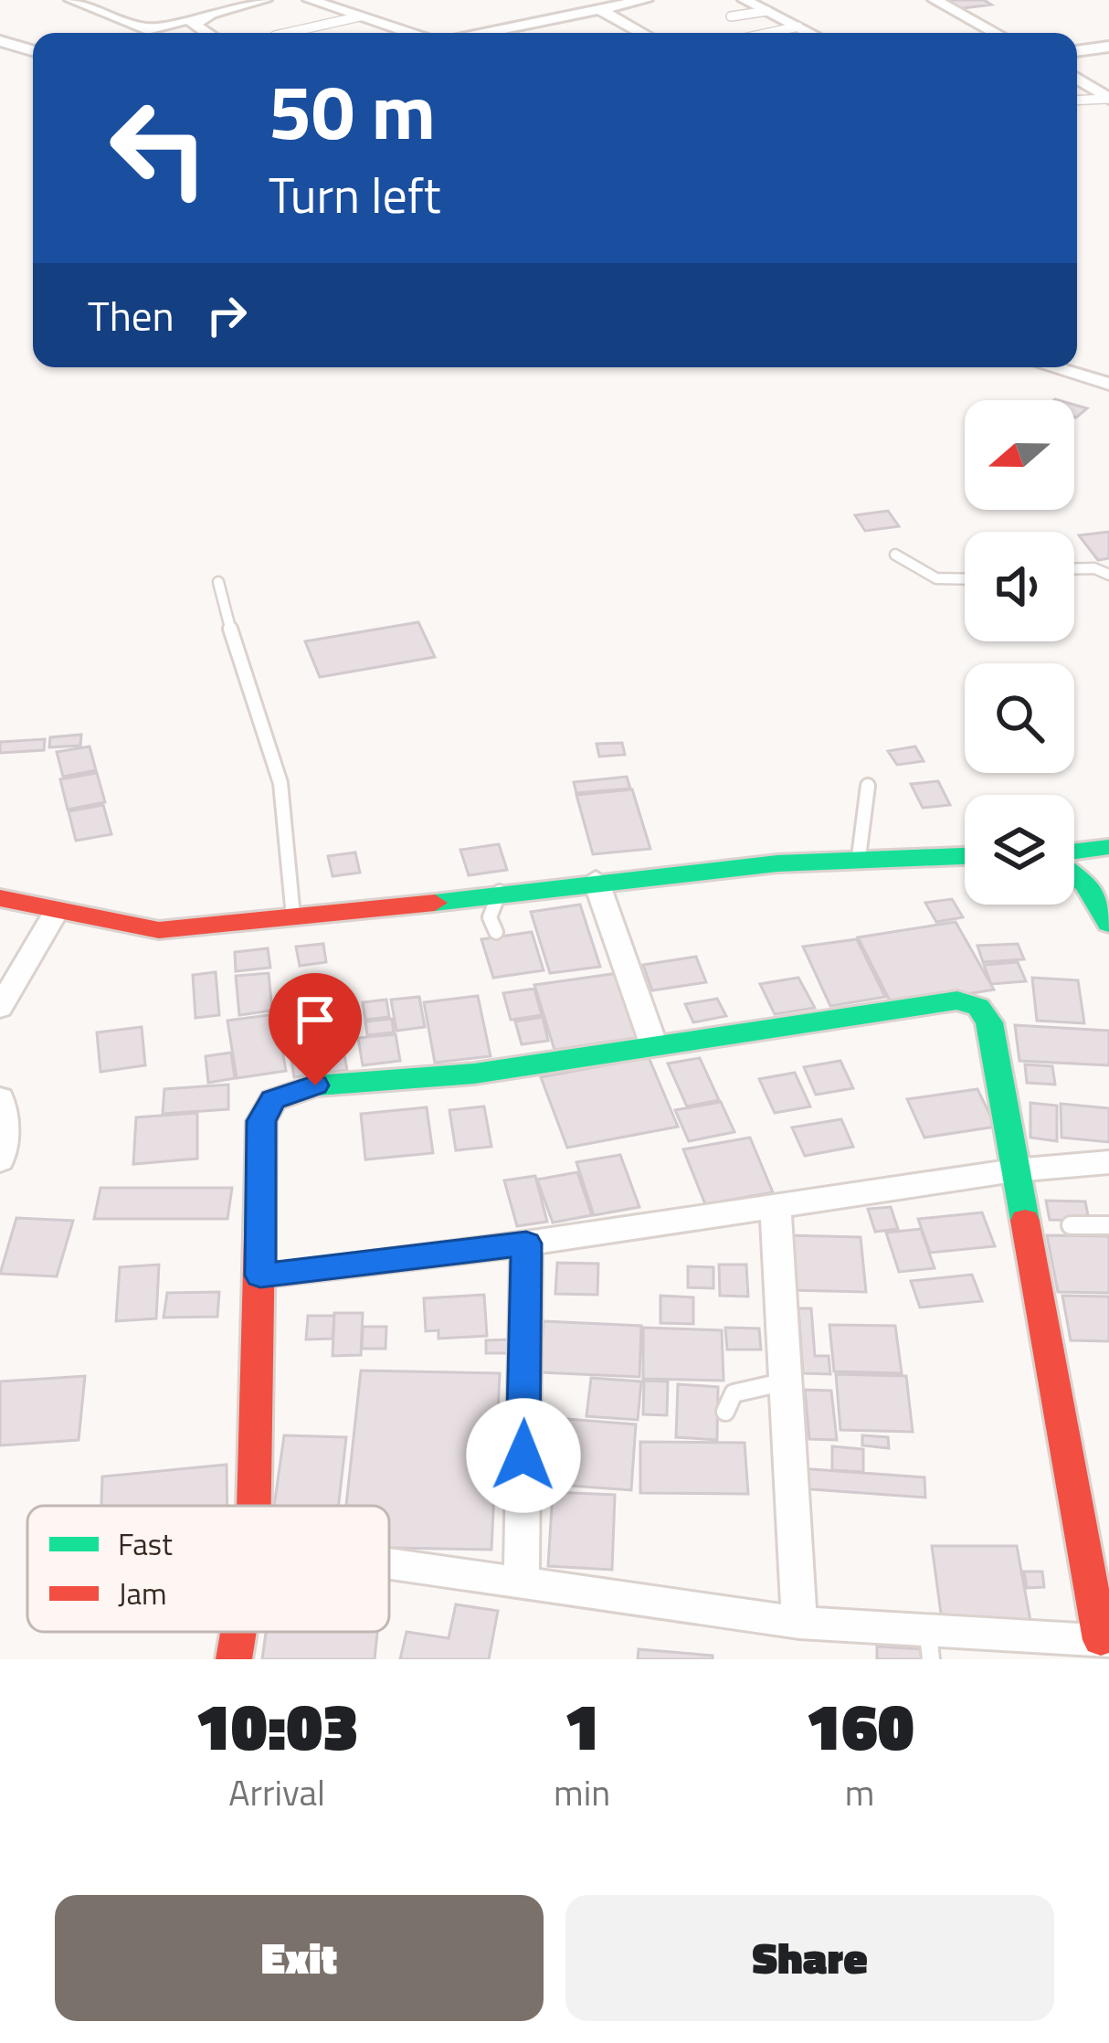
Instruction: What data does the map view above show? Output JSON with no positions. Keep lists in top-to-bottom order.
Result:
{
  "legend": ["Fast", "Jam"],
  "north": "left",
  "page": {
    "turn": ["50 m", "Turn left"],
    "then": "Then",
    "eta": [
      "10:03",
      "Arrival",
      "1",
      "min",
      "160",
      "m"
    ],
    "buttons": ["Exit", "Share"]
  }
}
